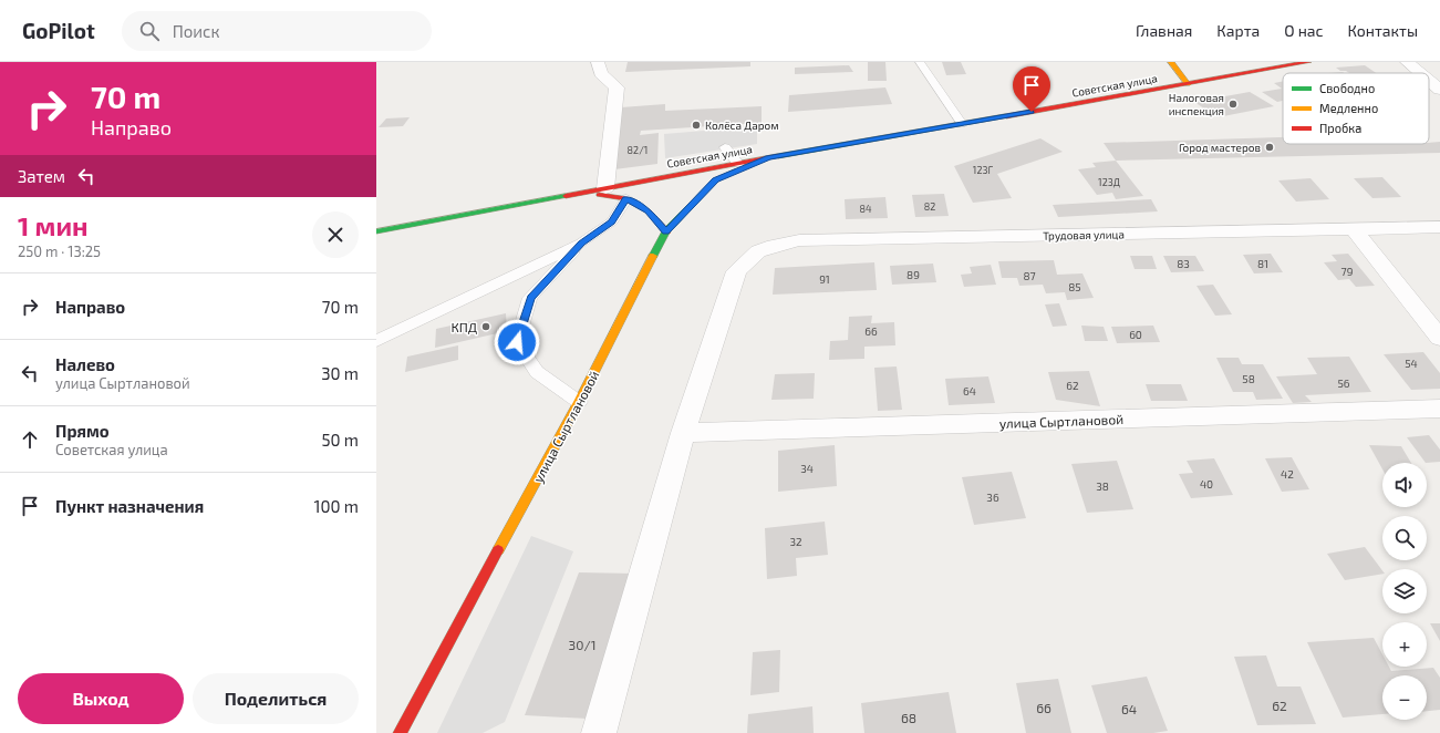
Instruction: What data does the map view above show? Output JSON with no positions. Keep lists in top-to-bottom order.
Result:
{
  "streets": {
    "main road": ["Советская улица", "улица Сыртлановой"],
    "street": ["Трудовая улица"]
  },
  "crossings": [
    ["Советская улица", "улица Сыртлановой"],
    ["Трудовая улица", "улица Сыртлановой"]
  ],
  "places": [
    "Налоговая инспекция",
    "Колёса Даром",
    "Город мастеров",
    "КПД"
  ],
  "house_numbers": [
    "82/1",
    "123Г",
    "123Д",
    "82",
    "84",
    "83",
    "81",
    "79",
    "89",
    "87",
    "91",
    "85",
    "66",
    "60",
    "54",
    "58",
    "56",
    "62",
    "64",
    "34",
    "42",
    "40",
    "38",
    "36",
    "32",
    "30/1",
    "62",
    "66",
    "64",
    "68"
  ],
  "legend": ["Свободно", "Медленно", "Пробка"],
  "page": {
    "header": "GoPilot",
    "search": "Поиск",
    "nav": [
      "Главная",
      "Карта",
      "О нас",
      "Контакты"
    ],
    "turn": ["70 m", "Направо"],
    "then": "Затем",
    "heading": ["1 мин", "250 m · 13:25"],
    "list": [
      {
        "name": "Направо",
        "value": "70 m"
      },
      {
        "name": "Налево",
        "note": "улица Сыртлановой",
        "value": "30 m"
      },
      {
        "name": "Прямо",
        "note": "Советская улица",
        "value": "50 m"
      },
      {
        "name": "Пункт назначения",
        "value": "100 m"
      }
    ],
    "map_buttons": ["+", "−"],
    "buttons": ["Выход", "Поделиться"]
  }
}
